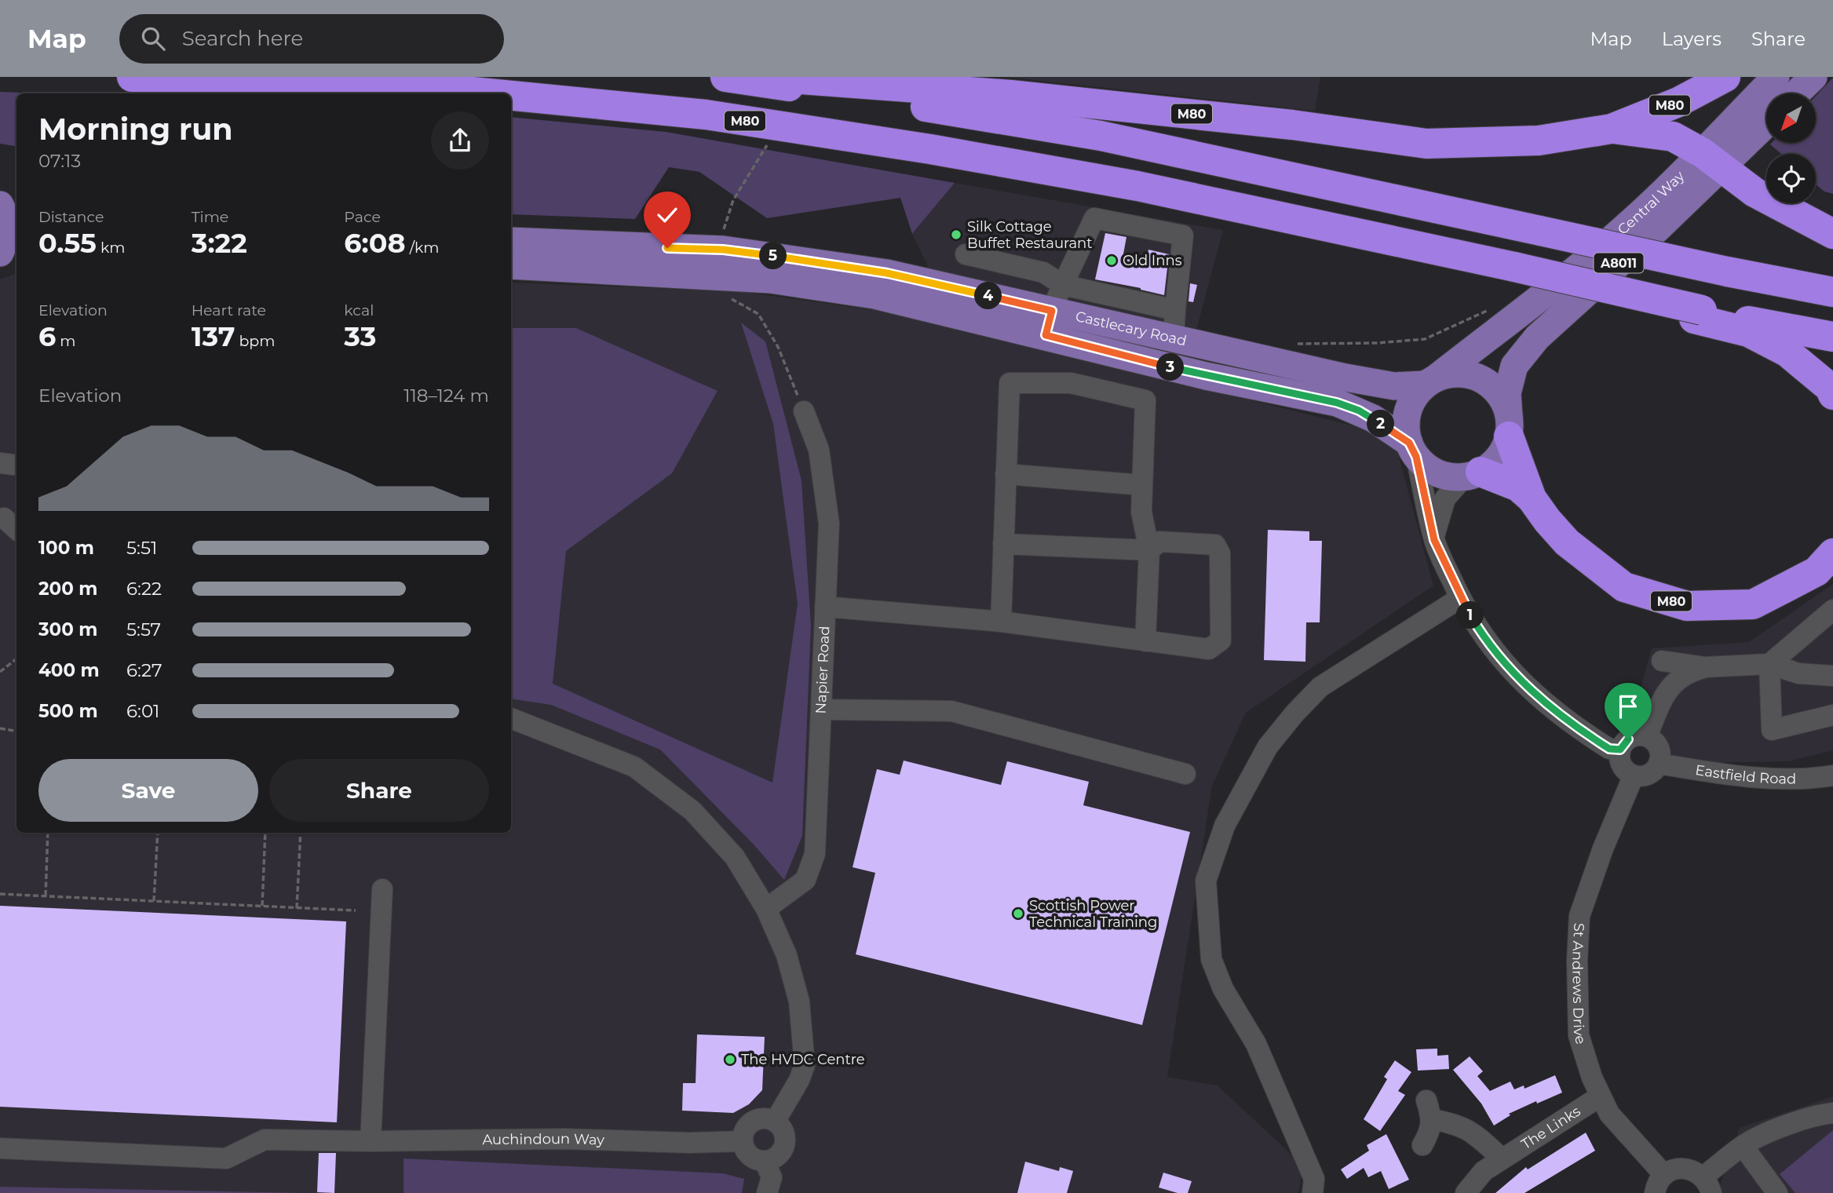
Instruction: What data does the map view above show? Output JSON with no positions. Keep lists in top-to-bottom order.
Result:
{
  "streets": {
    "highway": ["M80"],
    "main road": ["Central Way", "A8011", "Castlecary Road"],
    "street": [
      "Napier Road",
      "Eastfield Road",
      "St Andrews Drive",
      "The Links",
      "Auchindoun Way"
    ]
  },
  "crossings": [
    ["M80", "Central Way"],
    ["M80", "A8011"],
    ["M80", "Castlecary Road"],
    ["Central Way", "A8011"],
    ["Central Way", "Castlecary Road"],
    ["A8011", "Castlecary Road"],
    ["Eastfield Road", "St Andrews Drive"],
    ["St Andrews Drive", "The Links"]
  ],
  "places": [
    "Silk Cottage Buffet Restaurant",
    "Old Inns",
    "Scottish Power Technical Training",
    "The HVDC Centre"
  ],
  "north": "bottom left",
  "page": {
    "header": "Map",
    "search": "Search here",
    "nav": ["Map", "Layers", "Share"],
    "heading": ["Morning run", "07:13"],
    "stats": [
      ["Distance", "0.55 km"],
      ["Time", "3:22"],
      ["Pace", "6:08 /km"],
      ["Elevation", "6 m"],
      ["Heart rate", "137 bpm"],
      ["kcal", "33"]
    ],
    "pins": [
      "5",
      "4",
      "3",
      "2",
      "1"
    ],
    "chart": ["Elevation", "118–124 m"],
    "list": [
      {
        "name": "100 m",
        "note": "5:51"
      },
      {
        "name": "200 m",
        "note": "6:22"
      },
      {
        "name": "300 m",
        "note": "5:57"
      },
      {
        "name": "400 m",
        "note": "6:27"
      },
      {
        "name": "500 m",
        "note": "6:01"
      }
    ],
    "buttons": ["Save", "Share"]
  }
}
